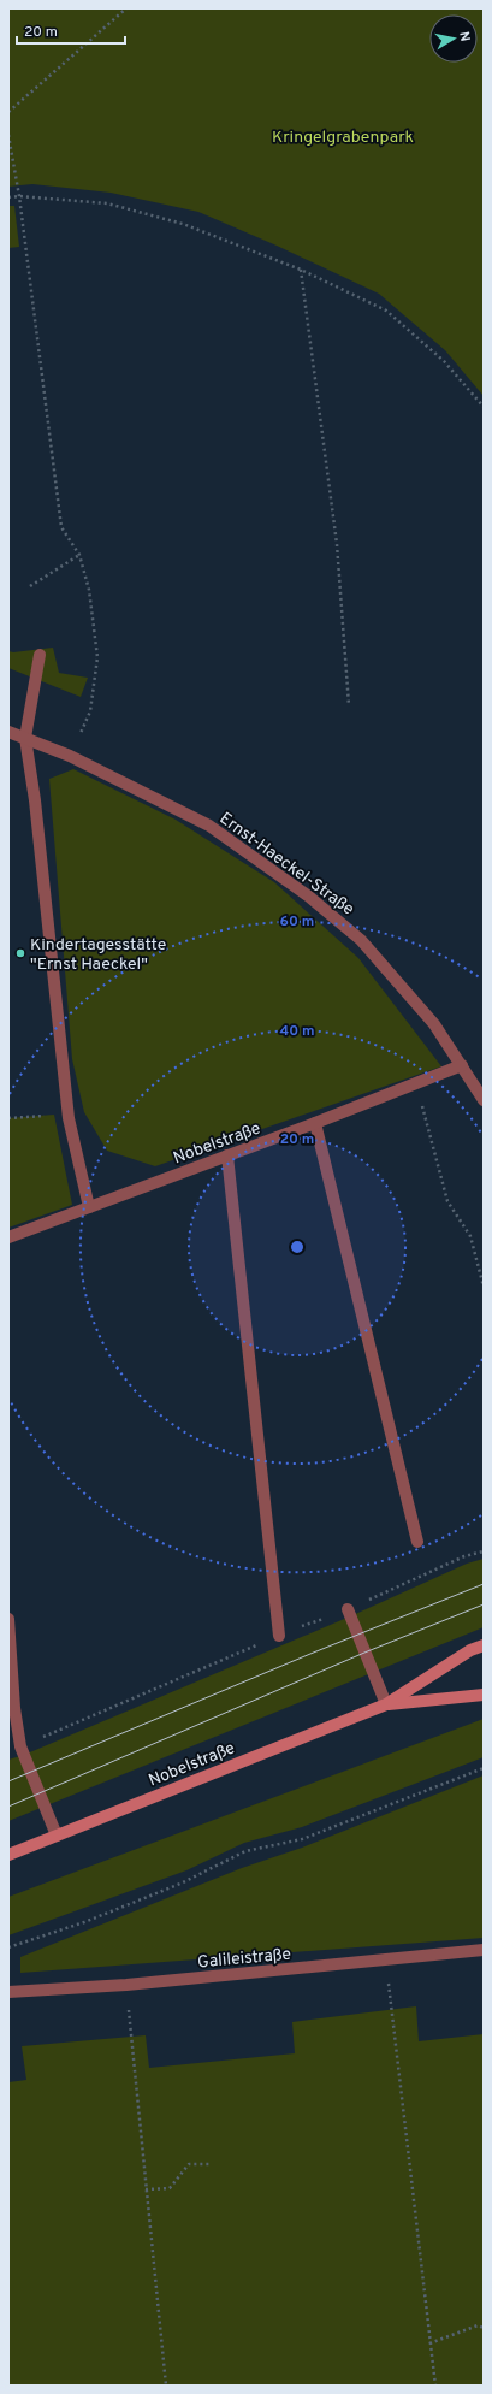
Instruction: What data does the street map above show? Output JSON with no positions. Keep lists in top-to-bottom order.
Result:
{
  "streets": {
    "main road": ["Nobelstraße"],
    "street": ["Ernst-Haeckel-Straße", "Galileistraße"]
  },
  "crossings": [
    ["Ernst-Haeckel-Straße", "Nobelstraße"]
  ],
  "parks": ["Kringelgrabenpark"],
  "places": ["Kindertagesstätte \"Ernst Haeckel\""],
  "scale_bar": "20 m",
  "north": "right",
  "rings": ["60 m", "40 m", "20 m"]
}
